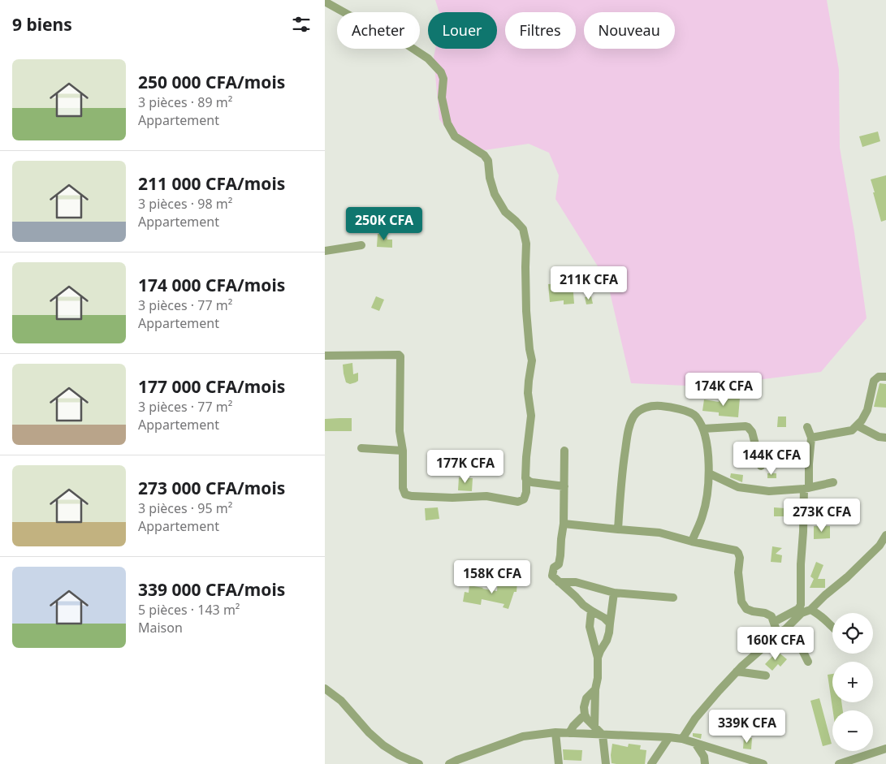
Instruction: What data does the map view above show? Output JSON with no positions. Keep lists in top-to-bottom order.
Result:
{
  "page": {
    "heading": "9 biens",
    "chip": [
      "Acheter",
      "Louer",
      "Filtres",
      "Nouveau"
    ],
    "list": [
      {
        "name": "250 000 CFA/mois",
        "note": "3 pièces · 89 m² · Appartement"
      },
      {
        "name": "211 000 CFA/mois",
        "note": "3 pièces · 98 m² · Appartement"
      },
      {
        "name": "174 000 CFA/mois",
        "note": "3 pièces · 77 m² · Appartement"
      },
      {
        "name": "177 000 CFA/mois",
        "note": "3 pièces · 77 m² · Appartement"
      },
      {
        "name": "273 000 CFA/mois",
        "note": "3 pièces · 95 m² · Appartement"
      },
      {
        "name": "339 000 CFA/mois",
        "note": "5 pièces · 143 m² · Maison"
      }
    ],
    "price": [
      "250K CFA",
      "211K CFA",
      "174K CFA",
      "144K CFA",
      "177K CFA",
      "273K CFA",
      "158K CFA",
      "160K CFA",
      "339K CFA"
    ],
    "map_buttons": ["+", "−"]
  }
}
